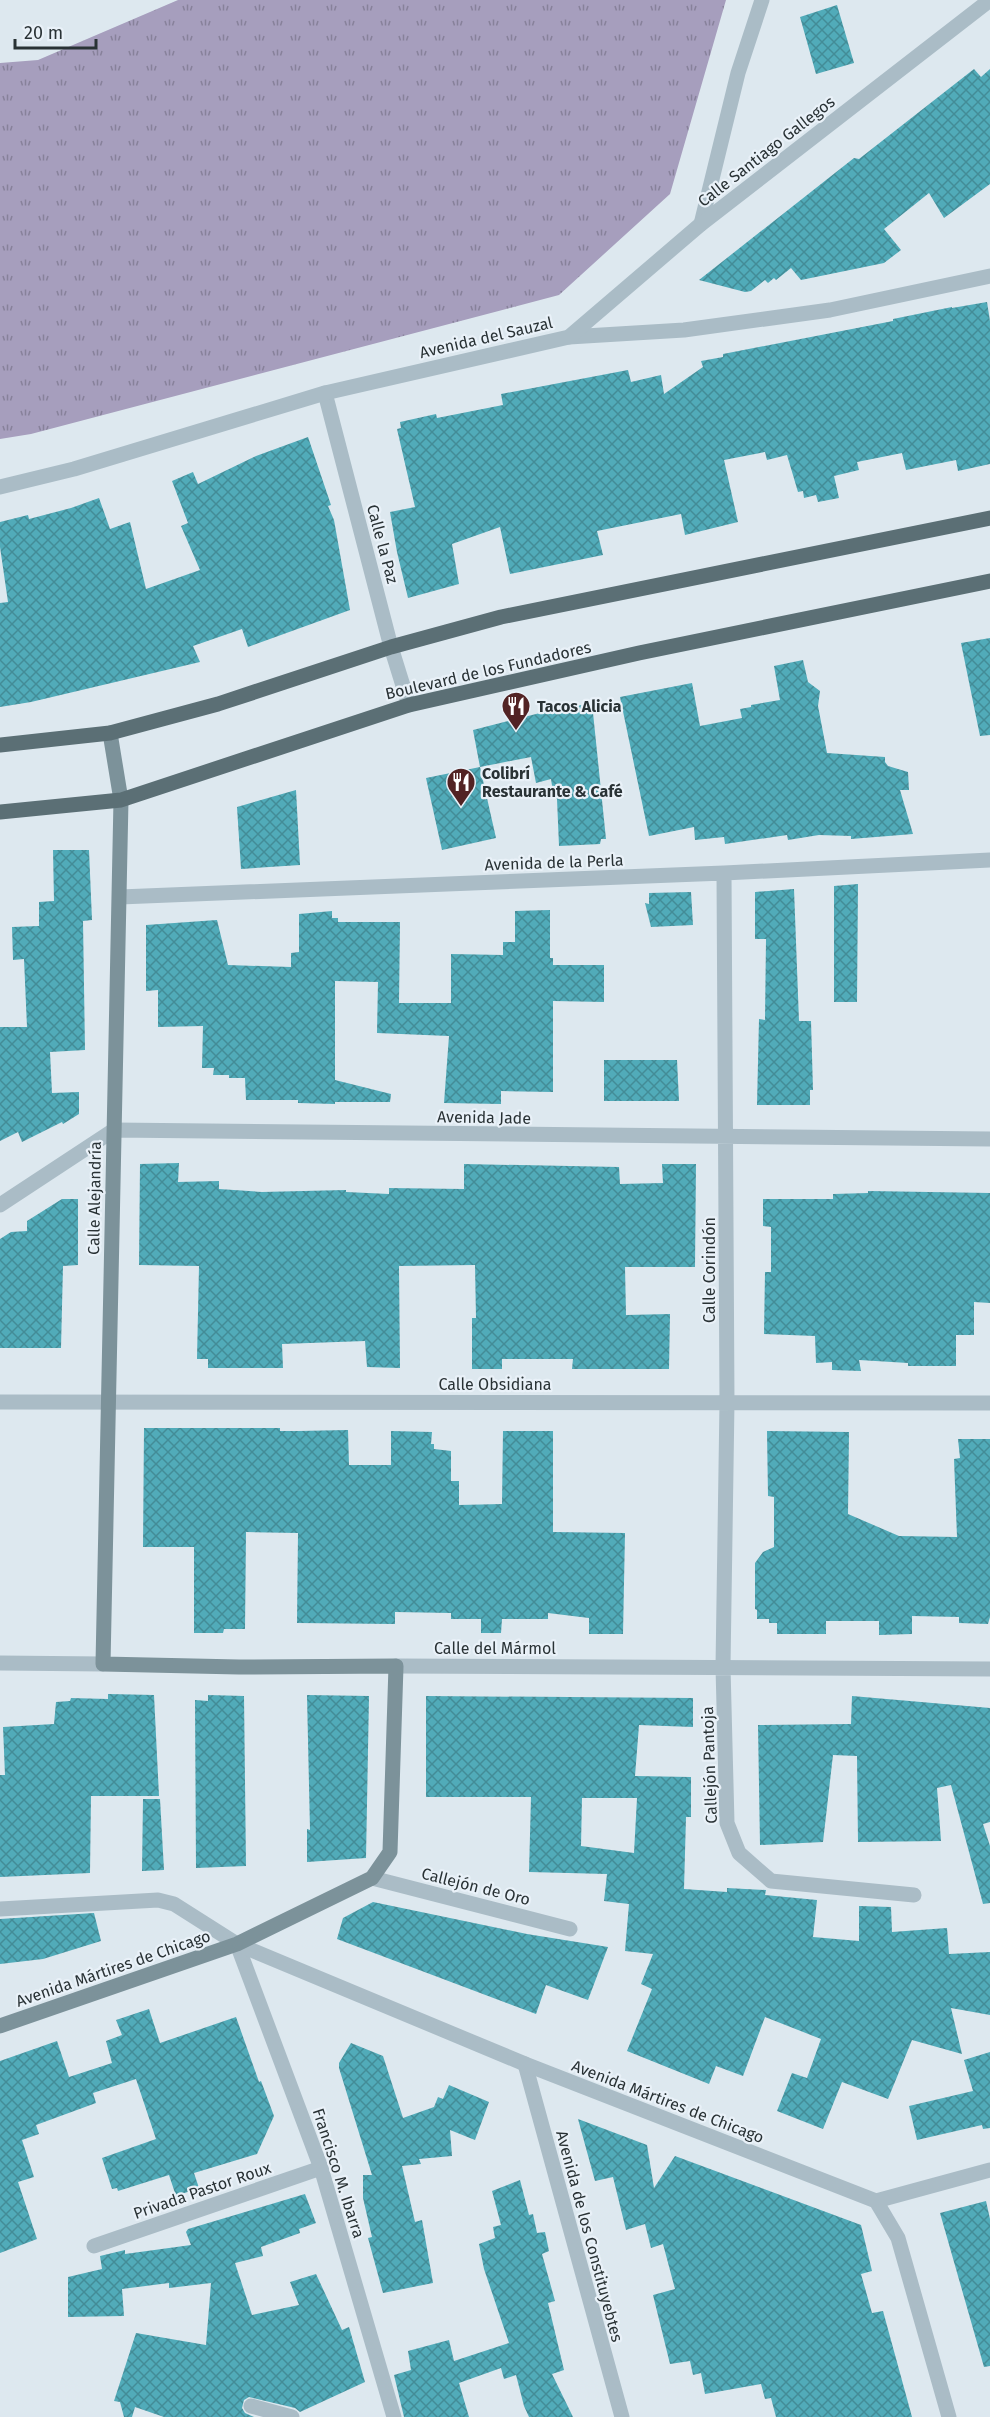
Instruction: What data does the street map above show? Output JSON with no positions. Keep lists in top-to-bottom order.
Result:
{
  "streets": {
    "main road": [
      "Boulevard de los Fundadores",
      "Calle Alejandría",
      "Calle del Mármol",
      "Avenida Mártires de Chicago"
    ],
    "street": [
      "Calle Santiago Gallegos",
      "Avenida del Sauzal",
      "Calle la Paz",
      "Avenida de la Perla",
      "Avenida Jade",
      "Calle Corindón",
      "Calle Obsidiana",
      "Callejón Pantoja",
      "Callejón de Oro",
      "Francisco M. Ibarra",
      "Privada Pastor Roux",
      "Avenida de los Constituyebtes"
    ]
  },
  "crossings": [
    ["Calle Santiago Gallegos", "Avenida del Sauzal"],
    ["Avenida del Sauzal", "Calle la Paz"],
    ["Calle la Paz", "Boulevard de los Fundadores"],
    ["Boulevard de los Fundadores", "Calle Alejandría"],
    ["Avenida de la Perla", "Calle Alejandría"],
    ["Avenida de la Perla", "Calle Corindón"],
    ["Avenida Jade", "Calle Alejandría"],
    ["Avenida Jade", "Calle Corindón"],
    ["Calle Alejandría", "Calle Obsidiana"],
    ["Calle Alejandría", "Calle del Mármol"],
    ["Calle Corindón", "Calle Obsidiana"],
    ["Calle Corindón", "Calle del Mármol"],
    ["Calle Corindón", "Callejón Pantoja"],
    ["Calle del Mármol", "Callejón Pantoja"],
    ["Calle del Mármol", "Avenida Mártires de Chicago"],
    ["Callejón de Oro", "Avenida Mártires de Chicago"],
    ["Avenida Mártires de Chicago", "Francisco M. Ibarra"],
    ["Avenida Mártires de Chicago", "Avenida de los Constituyebtes"],
    ["Francisco M. Ibarra", "Privada Pastor Roux"]
  ],
  "places": {
    "restaurant": ["Tacos Alicia", "Colibrí Restaurante & Café"]
  },
  "scale_bar": "20 m"
}
